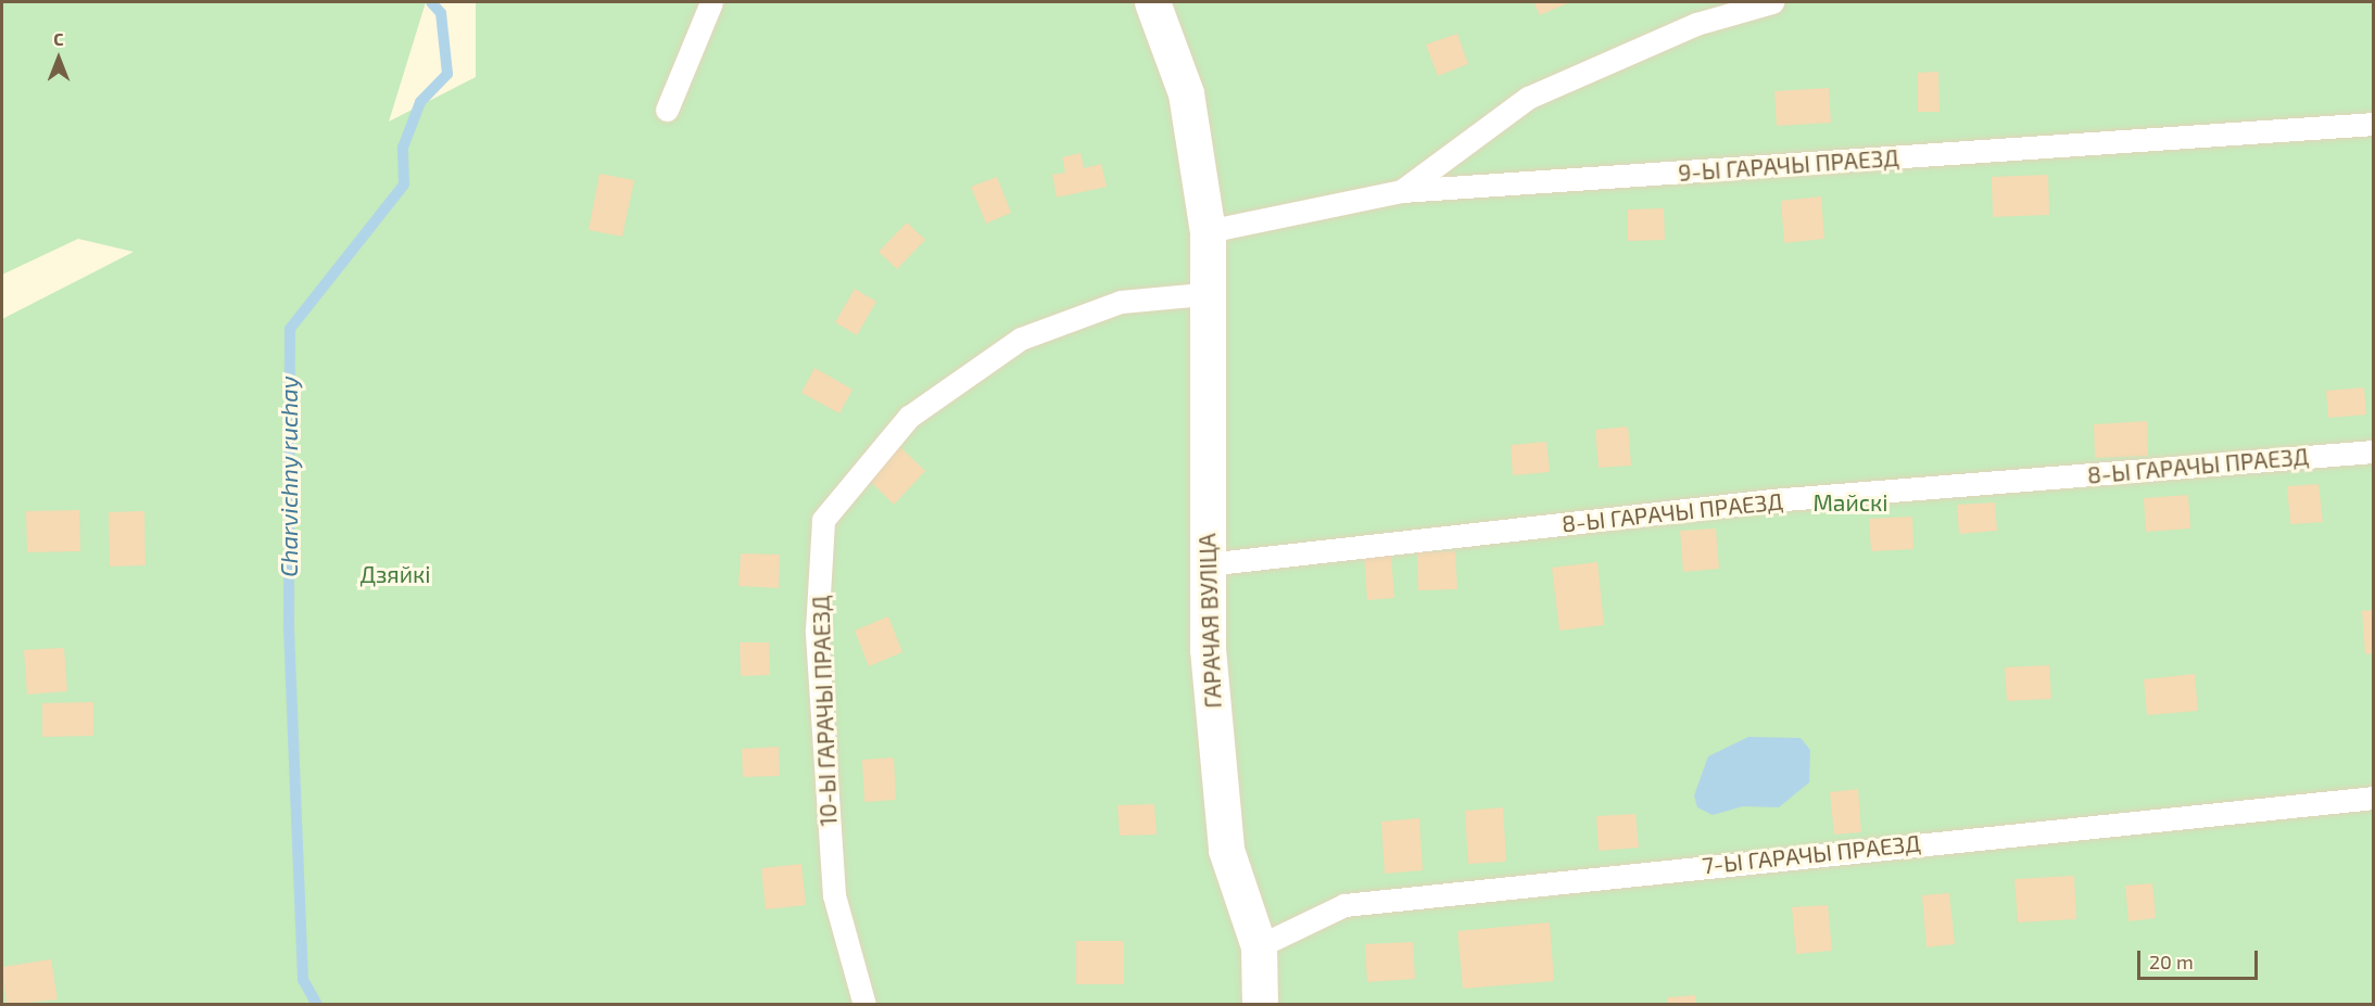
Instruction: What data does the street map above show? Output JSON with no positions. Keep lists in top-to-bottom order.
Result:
{
  "streets": {
    "street": ["ГАРАЧАЯ ВУЛІЦА"],
    "lane": [
      "9-Ы ГАРАЧЫ ПРАЕЗД",
      "8-Ы ГАРАЧЫ ПРАЕЗД",
      "10-Ы ГАРАЧЫ ПРАЕЗД",
      "7-Ы ГАРАЧЫ ПРАЕЗД"
    ]
  },
  "crossings": [
    ["9-Ы ГАРАЧЫ ПРАЕЗД", "ГАРАЧАЯ ВУЛІЦА"],
    ["8-Ы ГАРАЧЫ ПРАЕЗД", "ГАРАЧАЯ ВУЛІЦА"],
    ["ГАРАЧАЯ ВУЛІЦА", "10-Ы ГАРАЧЫ ПРАЕЗД"],
    ["ГАРАЧАЯ ВУЛІЦА", "7-Ы ГАРАЧЫ ПРАЕЗД"]
  ],
  "water": ["Charvichny ruchay"],
  "parks": ["Майскі", "Дзяйкі"],
  "scale_bar": "20 m",
  "north": "top"
}
